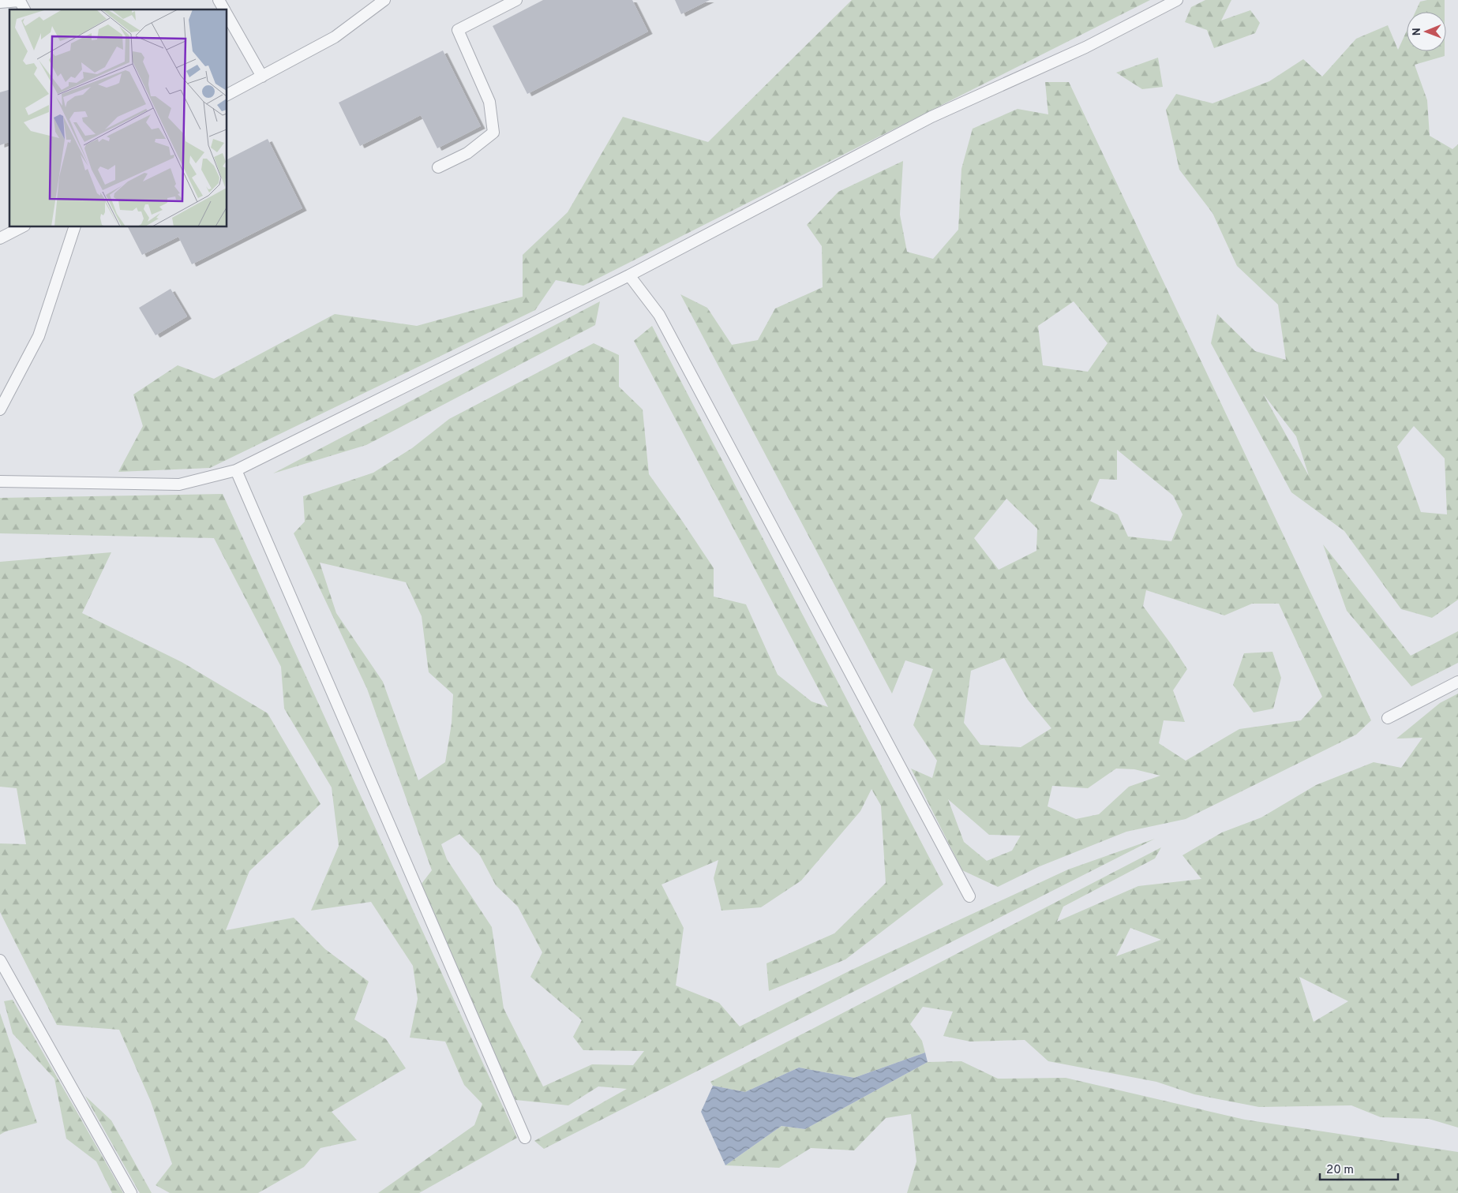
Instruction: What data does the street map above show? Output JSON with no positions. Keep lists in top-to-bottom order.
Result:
{
  "scale_bar": "20 m",
  "north": "left"
}
